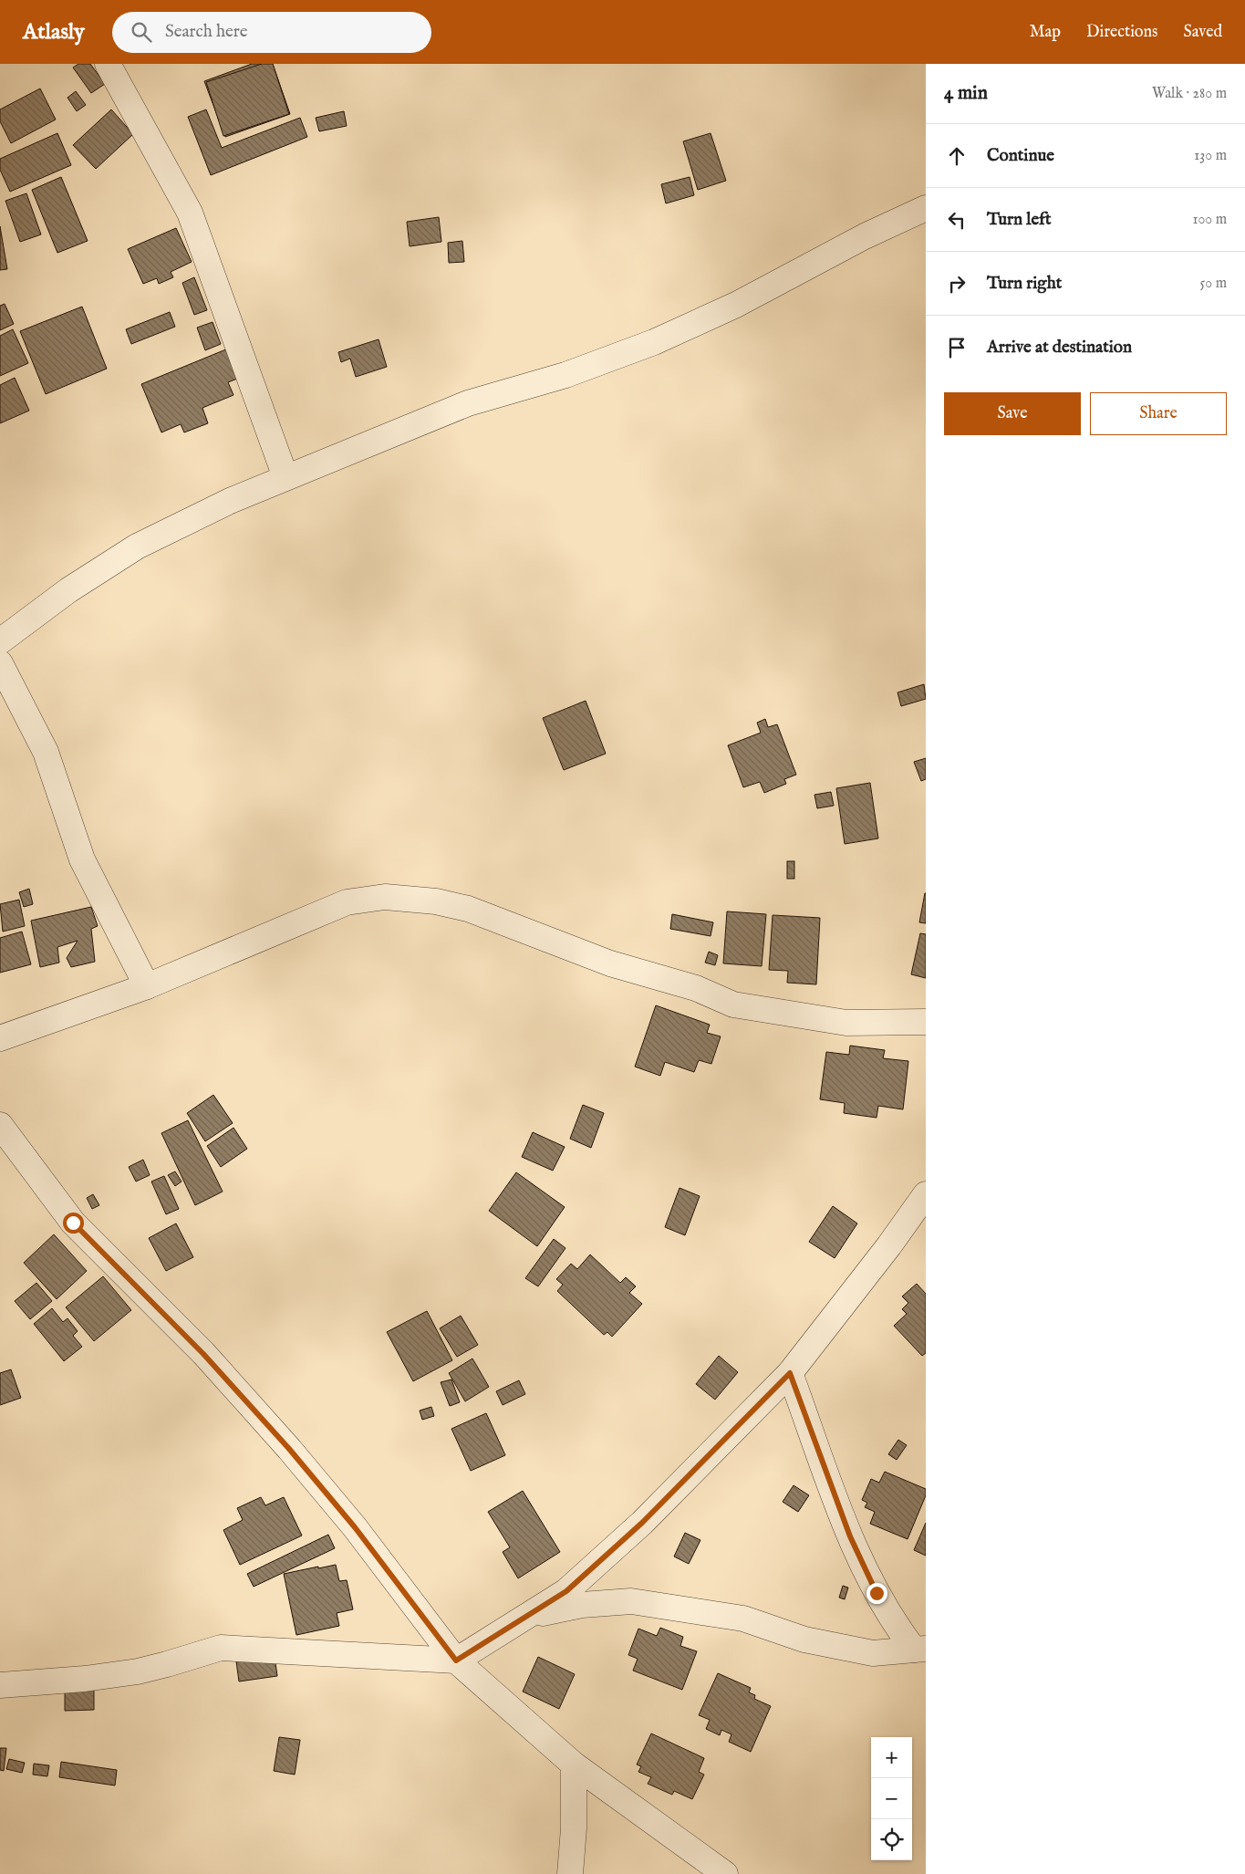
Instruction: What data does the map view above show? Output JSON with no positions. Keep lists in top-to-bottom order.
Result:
{
  "page": {
    "header": "Atlasly",
    "search": "Search here",
    "nav": ["Map", "Directions", "Saved"],
    "heading": ["4 min", "Walk · 280 m"],
    "list": [
      ["Continue", "130 m"],
      ["Turn left", "100 m"],
      ["Turn right", "50 m"],
      "Arrive at destination"
    ],
    "buttons": ["Save", "Share"],
    "map_buttons": ["+", "−"]
  }
}
